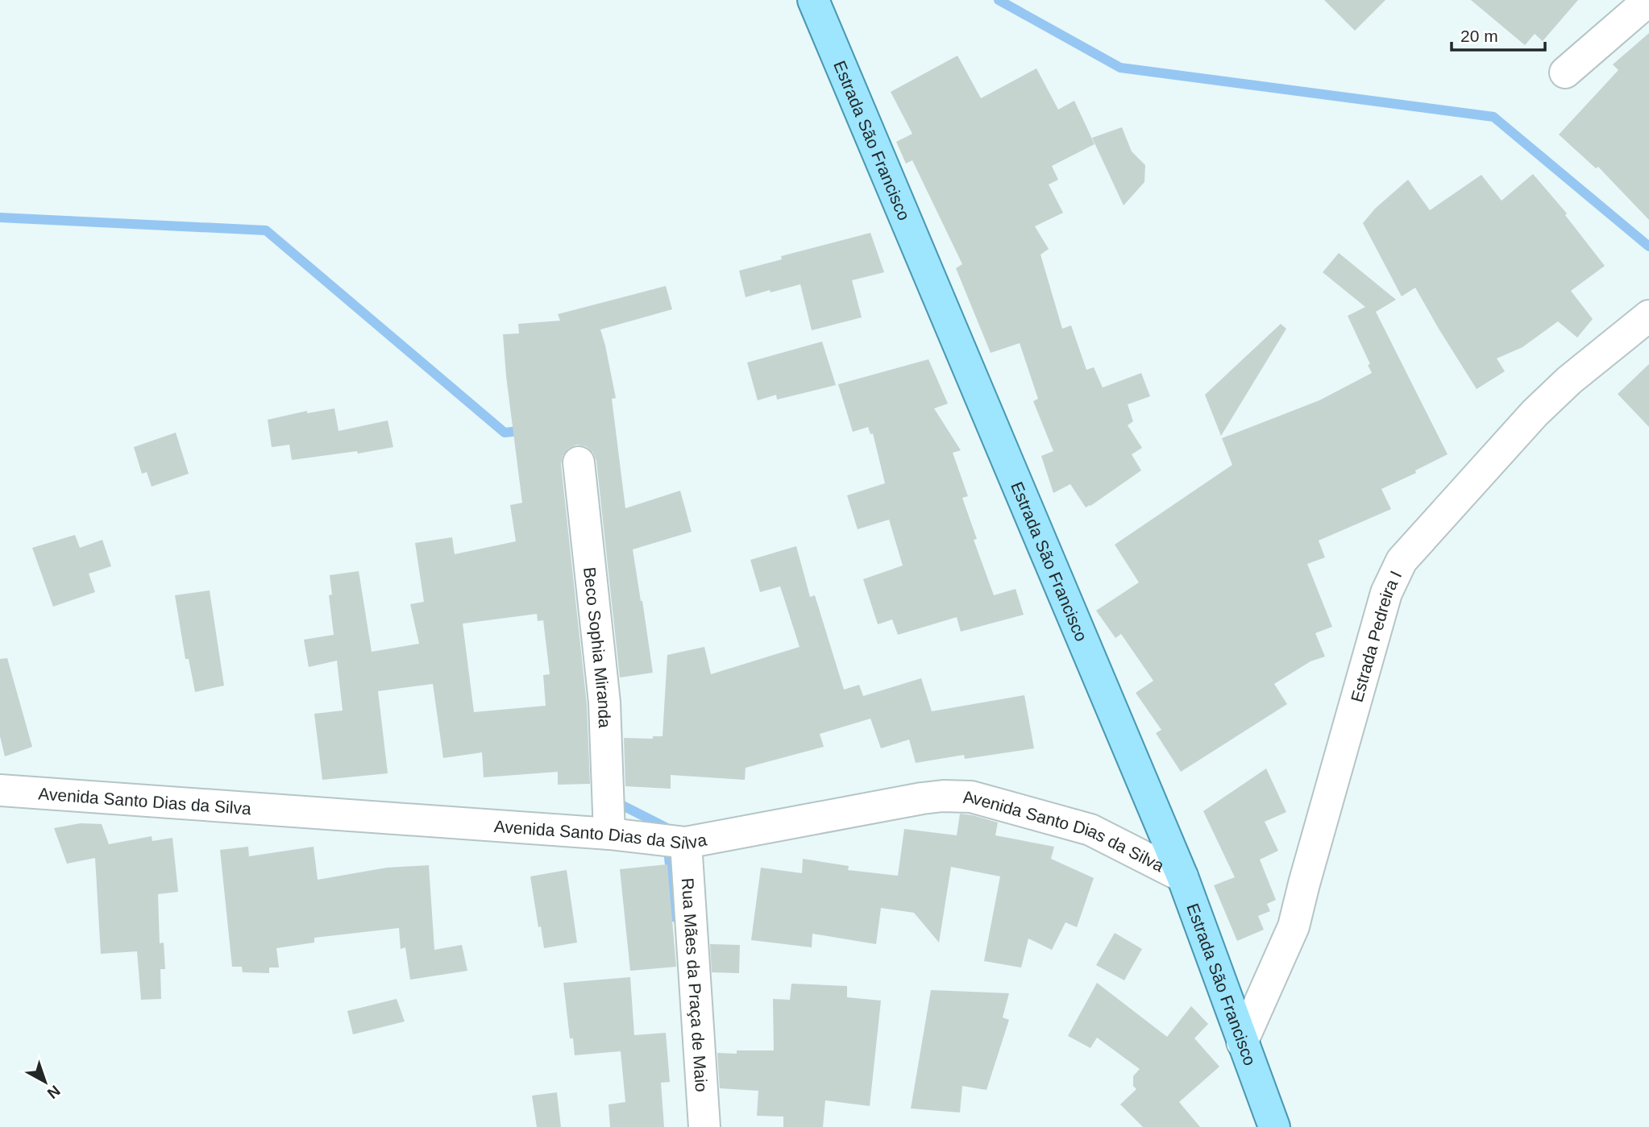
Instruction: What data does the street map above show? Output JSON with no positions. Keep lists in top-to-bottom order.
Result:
{
  "streets": {
    "main road": ["Estrada São Francisco"],
    "street": [
      "Estrada Pedreira I",
      "Beco Sophia Miranda",
      "Avenida Santo Dias da Silva",
      "Rua Mães da Praça de Maio"
    ]
  },
  "crossings": [
    ["Estrada São Francisco", "Estrada Pedreira I"],
    ["Estrada São Francisco", "Avenida Santo Dias da Silva"],
    ["Beco Sophia Miranda", "Avenida Santo Dias da Silva"],
    ["Avenida Santo Dias da Silva", "Rua Mães da Praça de Maio"]
  ],
  "scale_bar": "20 m",
  "north": "bottom right"
}
